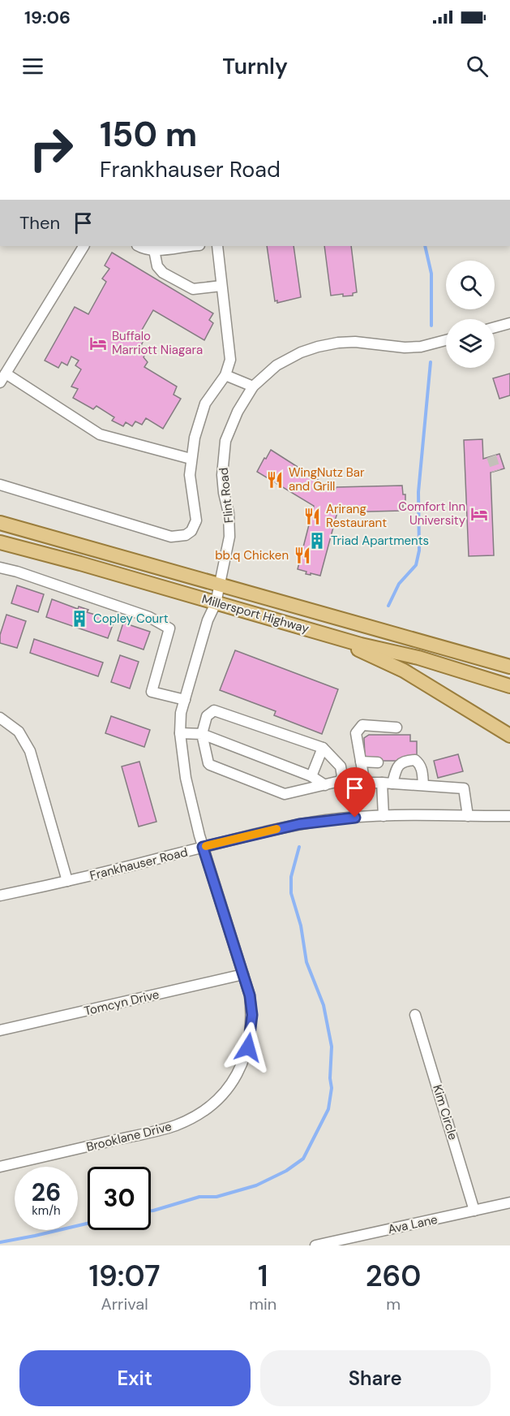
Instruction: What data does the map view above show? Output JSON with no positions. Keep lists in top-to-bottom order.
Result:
{
  "streets": {
    "main road": ["Millersport Highway"],
    "street": [
      "Flint Road",
      "Frankhauser Road",
      "Tomcyn Drive",
      "Kim Circle",
      "Brooklane Drive",
      "Ava Lane"
    ]
  },
  "crossings": [
    ["Flint Road", "Millersport Highway"],
    ["Flint Road", "Frankhauser Road"],
    ["Flint Road", "Brooklane Drive"],
    ["Frankhauser Road", "Brooklane Drive"],
    ["Tomcyn Drive", "Brooklane Drive"],
    ["Kim Circle", "Ava Lane"]
  ],
  "places": {
    "hotel": ["Buffalo Marriott Niagara", "Comfort Inn University"],
    "restaurant": ["WingNutz Bar and Grill", "Arirang Restaurant", "bb.q Chicken"],
    "building": ["Triad Apartments", "Copley Court"]
  },
  "page": {
    "status": "19:06",
    "header": "Turnly",
    "turn": ["150 m", "Frankhauser Road"],
    "then": "Then",
    "speed": "26 km/h",
    "limit": "30",
    "eta": [
      "19:07",
      "Arrival",
      "1",
      "min",
      "260",
      "m"
    ],
    "buttons": ["Exit", "Share"]
  }
}
